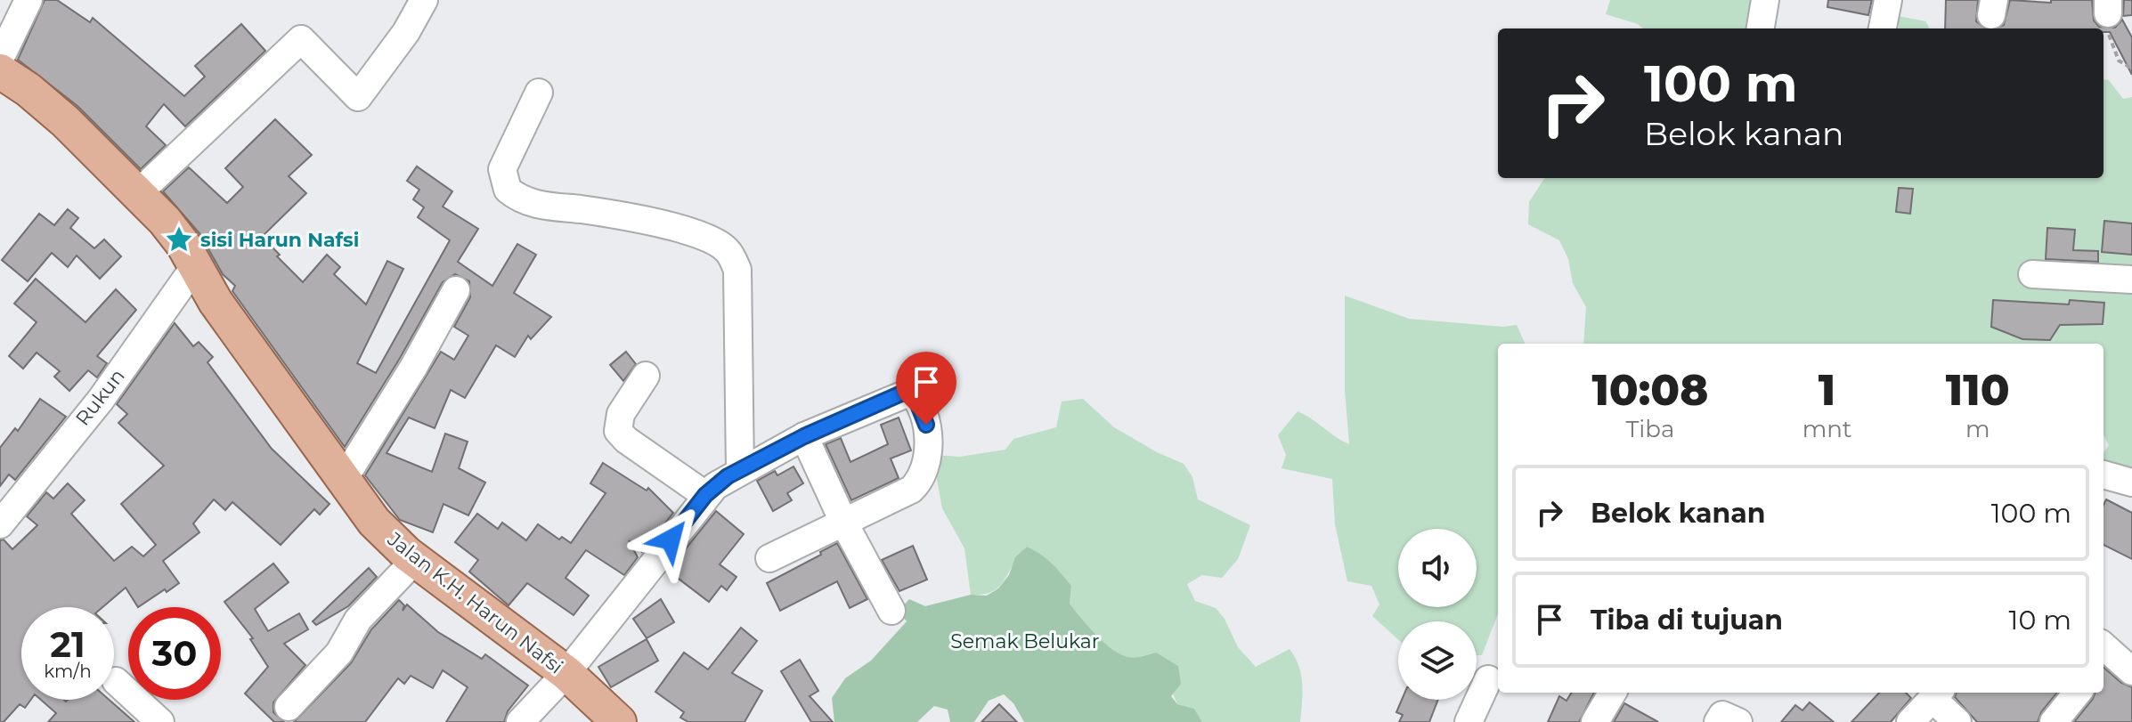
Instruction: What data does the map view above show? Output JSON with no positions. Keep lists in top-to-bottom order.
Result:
{
  "streets": {
    "main road": ["Jalan K.H. Harun Nafsi"],
    "street": ["Rukun"]
  },
  "crossings": [
    ["Rukun", "Jalan K.H. Harun Nafsi"]
  ],
  "parks": ["Semak Belukar"],
  "places": {
    "place": ["sisi Harun Nafsi"]
  },
  "page": {
    "turn": ["100 m", "Belok kanan"],
    "eta": [
      "10:08",
      "Tiba",
      "1",
      "mnt",
      "110",
      "m"
    ],
    "list": [
      {
        "name": "Belok kanan",
        "value": "100 m"
      },
      {
        "name": "Tiba di tujuan",
        "value": "10 m"
      }
    ],
    "speed": "21 km/h",
    "limit": "30"
  }
}
